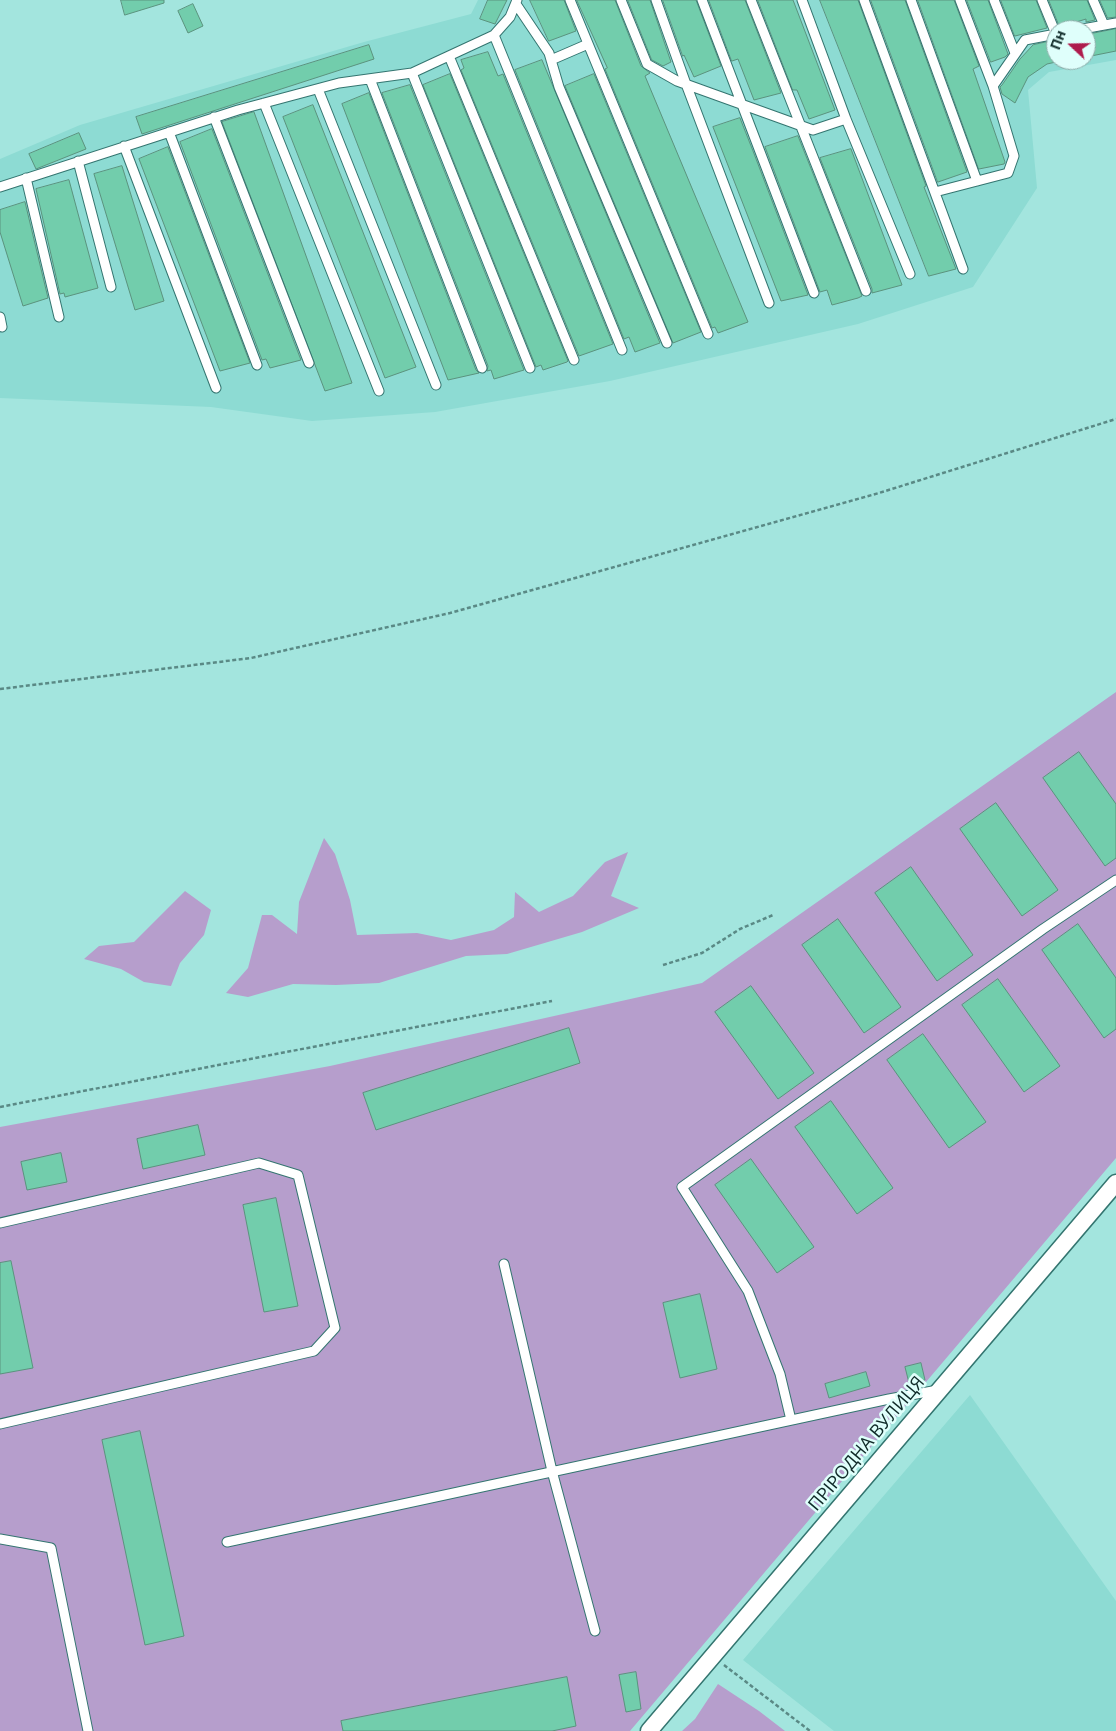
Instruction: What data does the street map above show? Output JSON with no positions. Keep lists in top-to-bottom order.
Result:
{
  "streets": {
    "street": ["ПРІРОДНА ВУЛИЦЯ"]
  },
  "north": "left"
}
